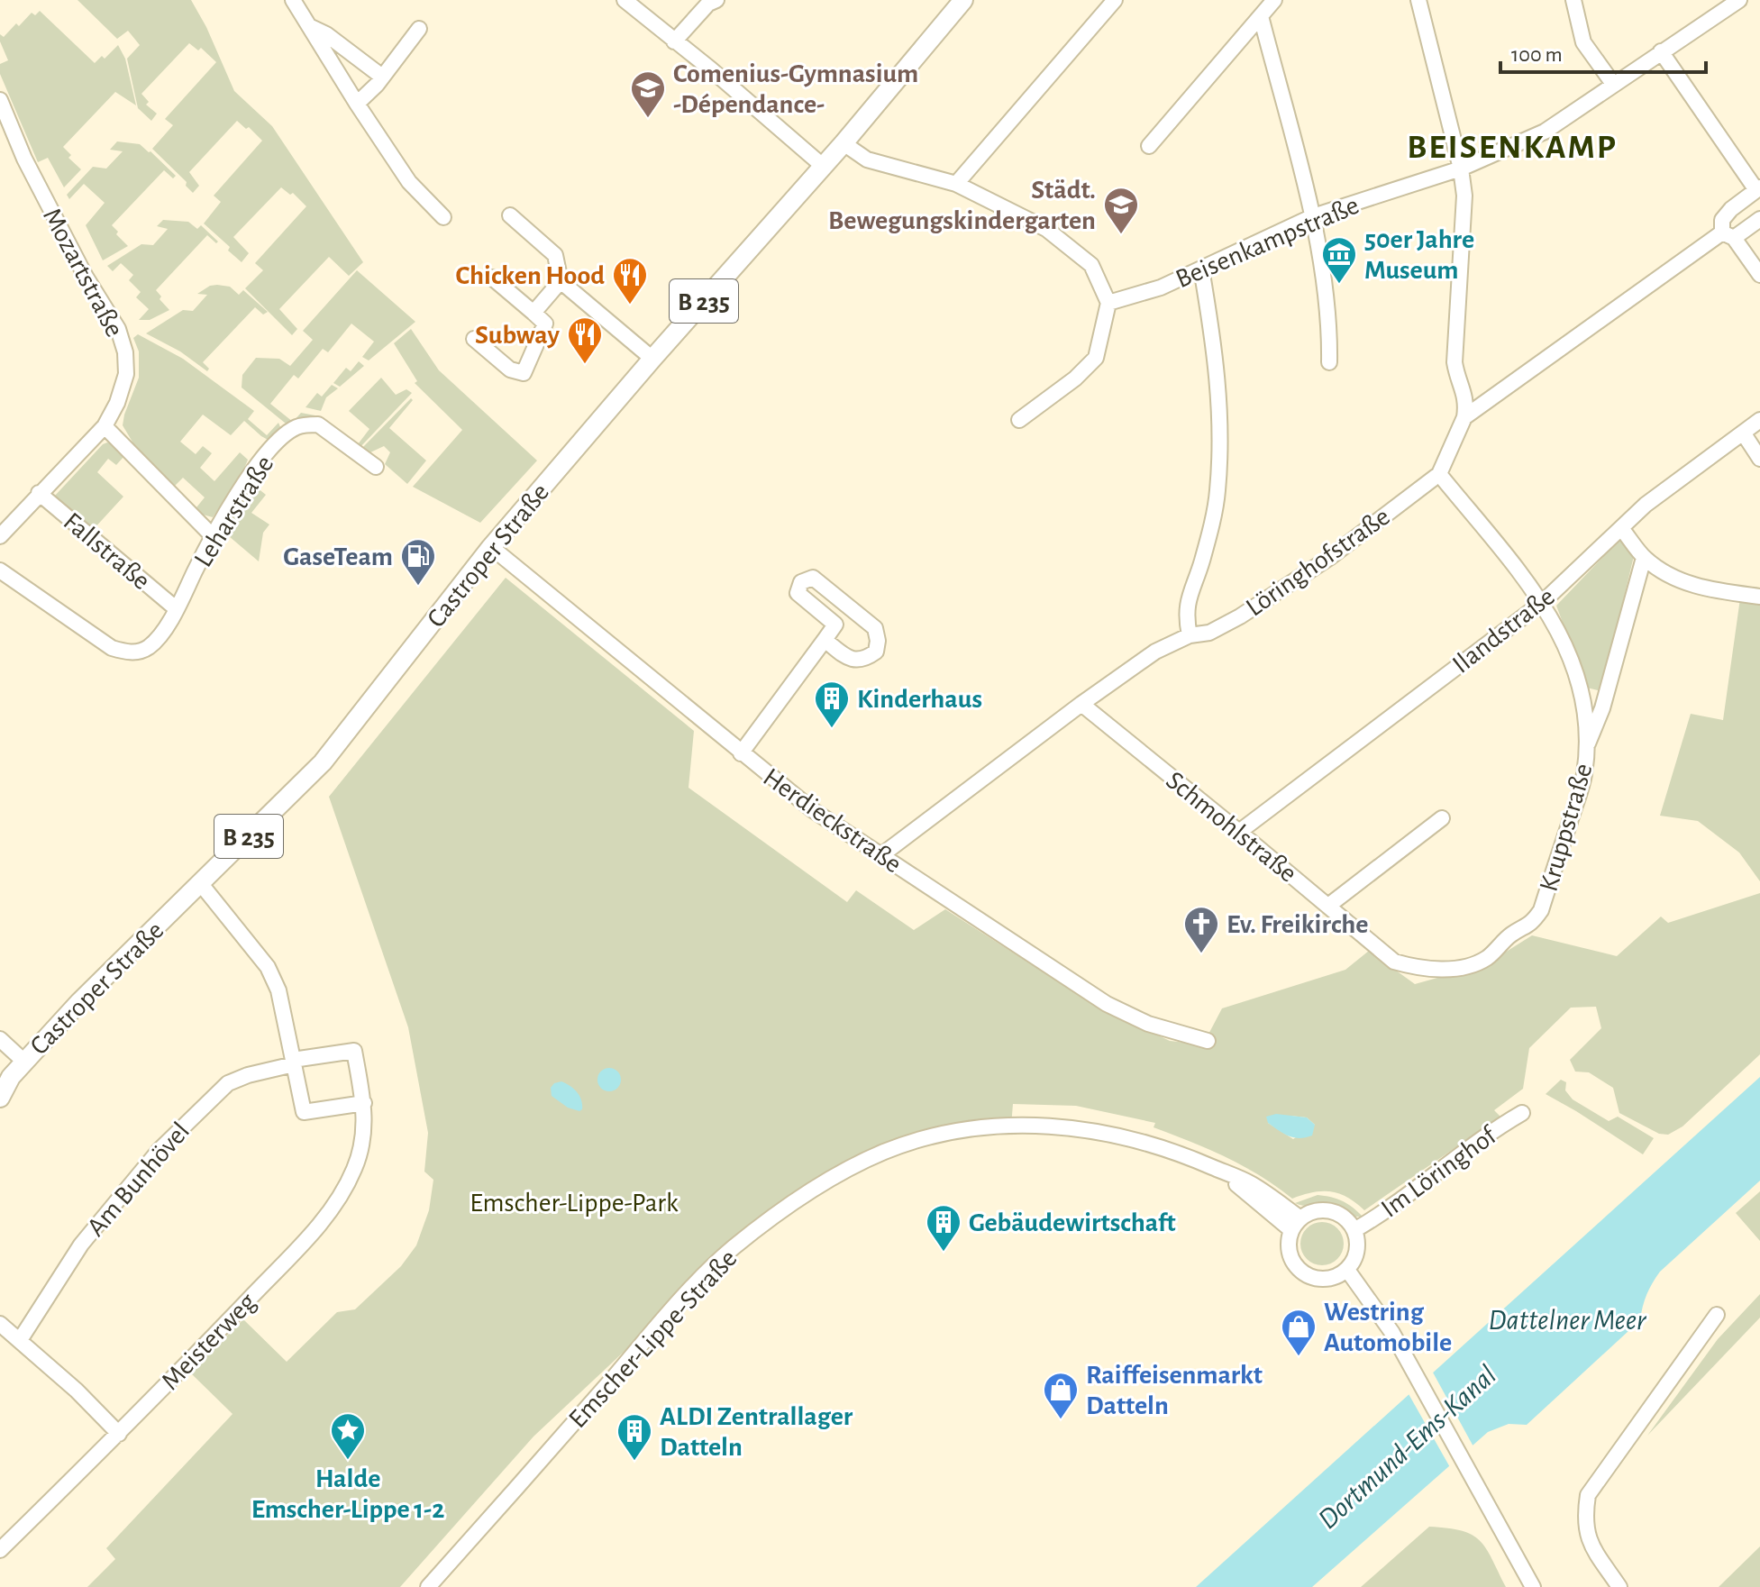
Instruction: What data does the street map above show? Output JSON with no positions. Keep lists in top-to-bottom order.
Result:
{
  "streets": {
    "main road": ["B 235", "Castroper Straße"],
    "street": [
      "Beisenkampstraße",
      "Mozartstraße",
      "Leharstraße",
      "Fallstraße",
      "Löringhofstraße",
      "Ilandstraße",
      "Herdieckstraße",
      "Schmohlstraße",
      "Kruppstraße",
      "Im Löringhof",
      "Am Bunhövel",
      "Emscher-Lippe-Straße",
      "Meisterweg"
    ]
  },
  "crossings": [
    ["Mozartstraße", "Fallstraße"],
    ["Leharstraße", "Fallstraße"],
    ["Castroper Straße", "Herdieckstraße"],
    ["Löringhofstraße", "Herdieckstraße"],
    ["Löringhofstraße", "Schmohlstraße"],
    ["Löringhofstraße", "Kruppstraße"],
    ["Ilandstraße", "Schmohlstraße"],
    ["Ilandstraße", "Kruppstraße"],
    ["Schmohlstraße", "Kruppstraße"],
    ["Im Löringhof", "Emscher-Lippe-Straße"],
    ["Am Bunhövel", "Meisterweg"]
  ],
  "districts": ["BEISENKAMP"],
  "water": ["Dattelner Meer", "Dortmund-Ems-Kanal"],
  "parks": ["Emscher-Lippe-Park"],
  "places": {
    "school or university": ["Comenius-Gymnasium -Dépendance-", "Städt. Bewegungskindergarten"],
    "museum": ["50er Jahre Museum"],
    "restaurant": ["Chicken Hood", "Subway"],
    "fuel station": ["GaseTeam"],
    "building": ["Kinderhaus", "Gebäudewirtschaft", "ALDI Zentrallager Datteln"],
    "church": ["Ev. Freikirche"],
    "shop": ["Westring Automobile", "Raiffeisenmarkt Datteln"],
    "place": ["Halde Emscher-Lippe 1-2"]
  },
  "scale_bar": "100 m"
}
